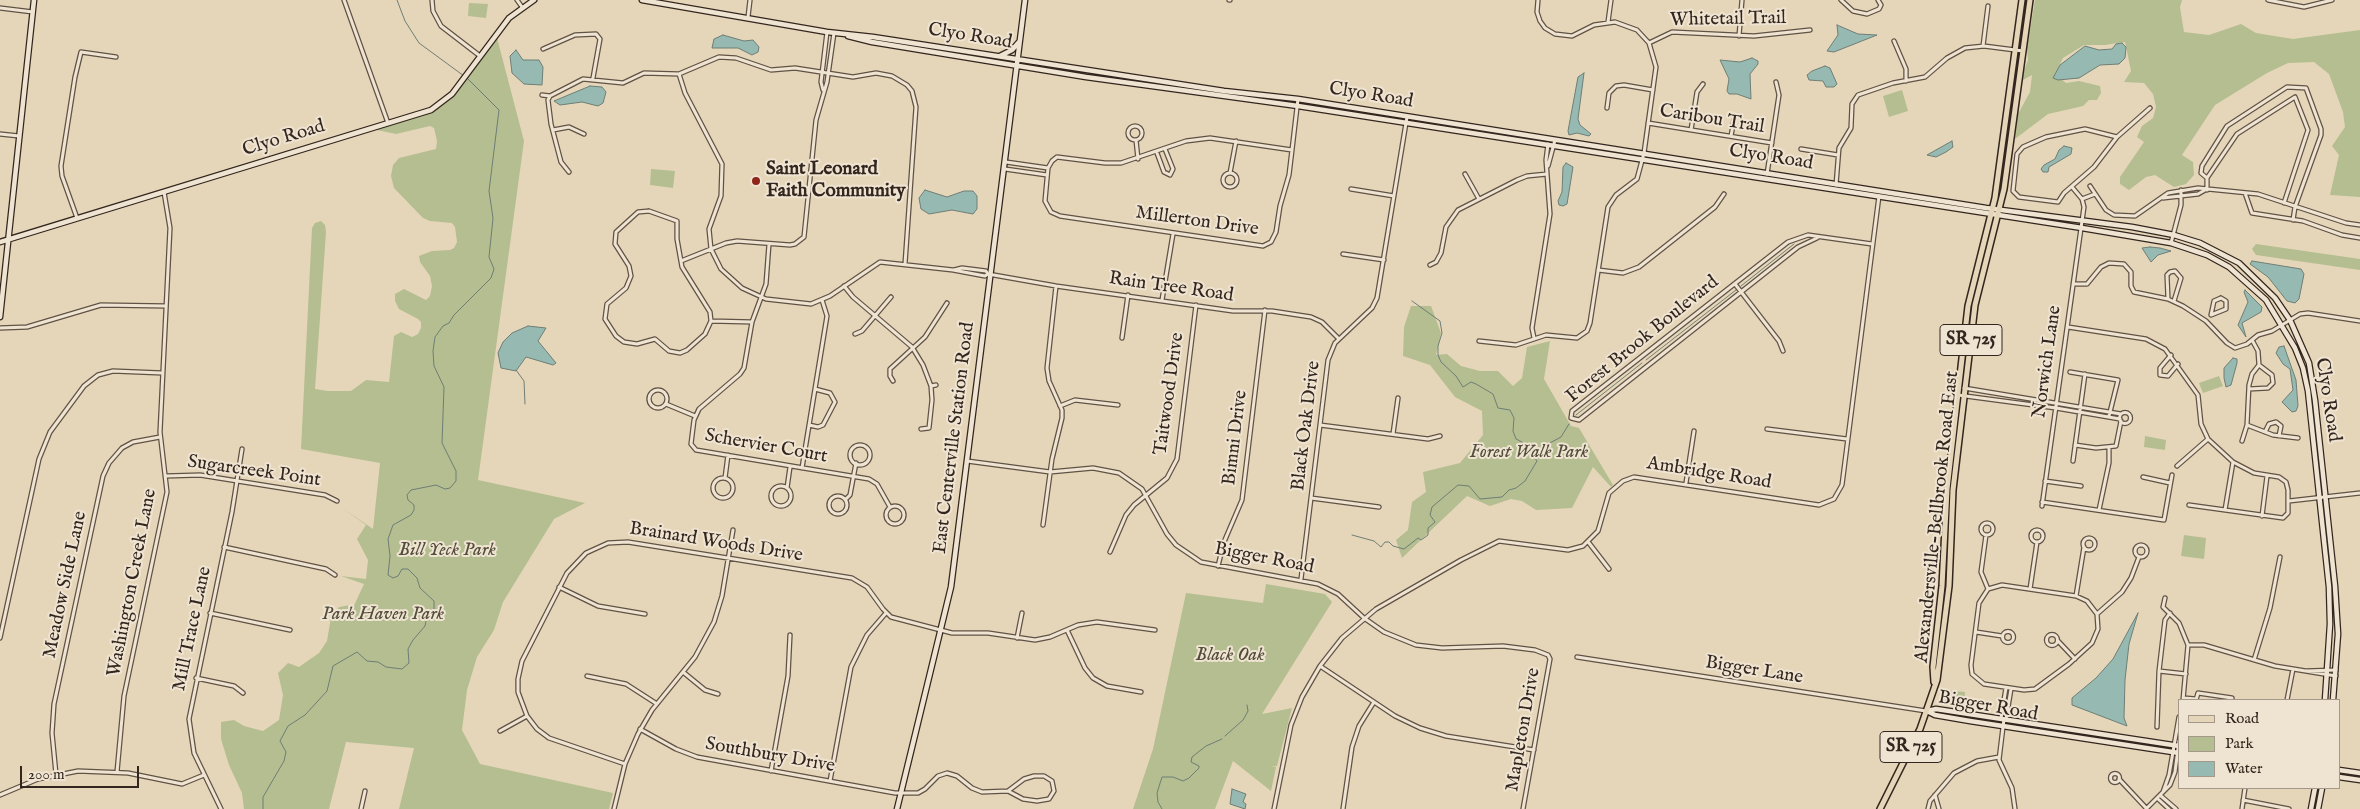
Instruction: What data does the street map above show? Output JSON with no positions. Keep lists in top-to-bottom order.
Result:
{
  "streets": {
    "main road": ["SR 725", "Alexandersville-Bellbrook Road East"],
    "street": [
      "Whitetail Trail",
      "Clyo Road",
      "Caribou Trail",
      "Millerton Drive",
      "Rain Tree Road",
      "Forest Brook Boulevard",
      "Norwich Lane",
      "Taitwood Drive",
      "Black Oak Drive",
      "East Centerville Station Road",
      "Bimni Drive",
      "Schervier Court",
      "Sugarcreek Point",
      "Ambridge Road",
      "Brainard Woods Drive",
      "Bigger Road",
      "Washington Creek Lane",
      "Meadow Side Lane",
      "Mill Trace Lane",
      "Bigger Lane",
      "Mapleton Drive",
      "Southbury Drive"
    ]
  },
  "crossings": [
    ["Clyo Road", "Millerton Drive"],
    ["Clyo Road", "Norwich Lane"],
    ["Clyo Road", "Black Oak Drive"],
    ["Clyo Road", "East Centerville Station Road"],
    ["Clyo Road", "Ambridge Road"],
    ["Clyo Road", "Alexandersville-Bellbrook Road East"],
    ["Clyo Road", "Washington Creek Lane"],
    ["Rain Tree Road", "Taitwood Drive"],
    ["Rain Tree Road", "Black Oak Drive"],
    ["Rain Tree Road", "East Centerville Station Road"],
    ["Rain Tree Road", "Bimni Drive"],
    ["Forest Brook Boulevard", "Ambridge Road"],
    ["SR 725", "Alexandersville-Bellbrook Road East"],
    ["SR 725", "Bigger Road"],
    ["SR 725", "Bigger Lane"],
    ["Taitwood Drive", "Bigger Road"],
    ["Black Oak Drive", "Bigger Road"],
    ["East Centerville Station Road", "Brainard Woods Drive"],
    ["East Centerville Station Road", "Bigger Road"],
    ["East Centerville Station Road", "Southbury Drive"],
    ["Bimni Drive", "Bigger Road"],
    ["Sugarcreek Point", "Washington Creek Lane"],
    ["Sugarcreek Point", "Mill Trace Lane"],
    ["Bigger Road", "Bigger Lane"],
    ["Bigger Road", "Mapleton Drive"],
    ["Washington Creek Lane", "Meadow Side Lane"]
  ],
  "parks": [
    "Forest Walk Park",
    "Bill Yeck Park",
    "Park Haven Park",
    "Black Oak"
  ],
  "places": ["Saint Leonard Faith Community"],
  "legend": ["Road", "Park", "Water"],
  "scale_bar": "200 m"
}
